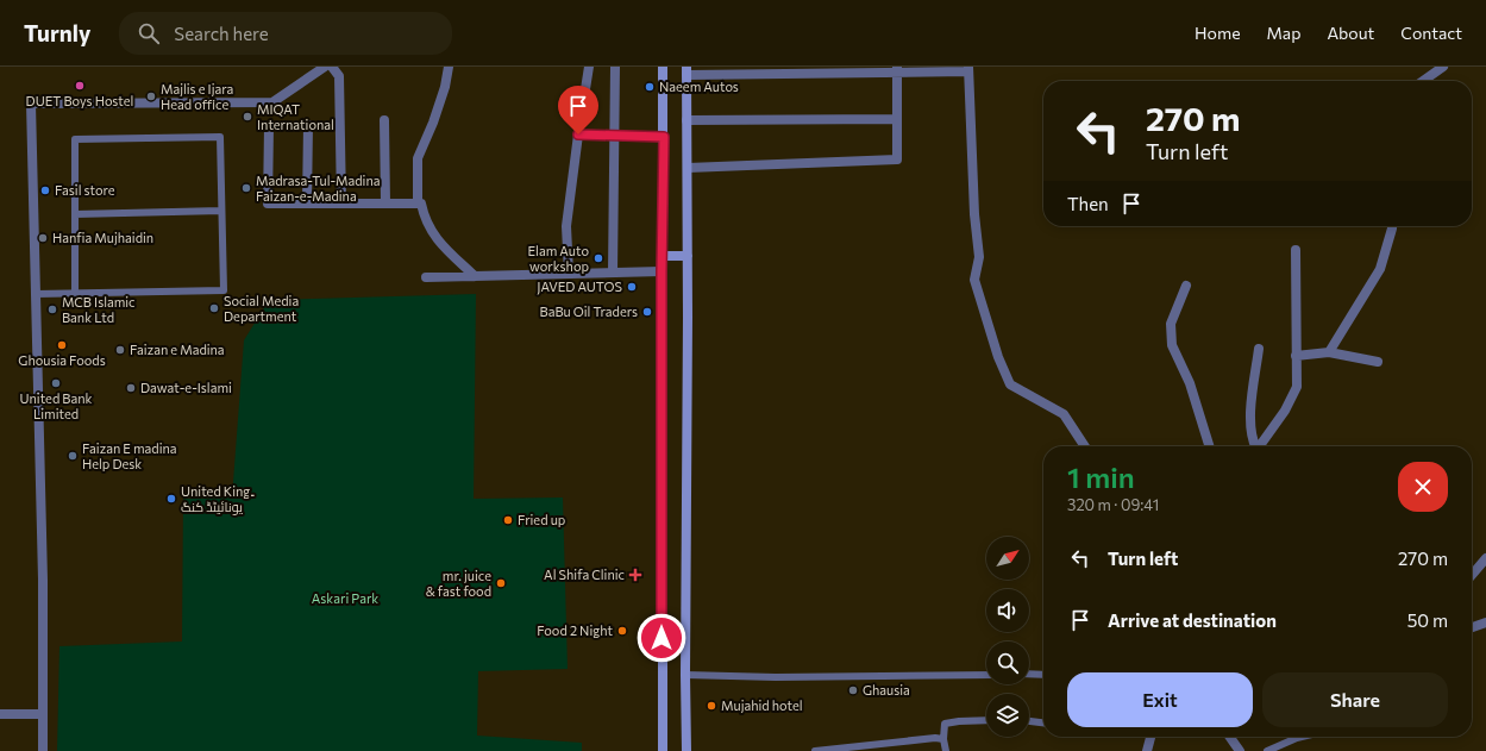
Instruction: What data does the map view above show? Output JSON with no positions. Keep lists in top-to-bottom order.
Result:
{
  "parks": ["Askari Park"],
  "places": {
    "other": [
      "DUET Boys Hostel",
      "Naeem Autos",
      "Majlis e Ijara Head office",
      "MIQAT International",
      "Madrasa-Tul-Madina Faizan-e-Madina",
      "Fasil store",
      "Hanfia Mujhaidin",
      "Elam Auto workshop",
      "JAVED AUTOS",
      "Social Media Department",
      "MCB Islamic Bank Ltd",
      "BaBu Oil Traders",
      "Ghousia Foods",
      "Faizan e Madina",
      "United Bank Limited",
      "Dawat-e-Islami",
      "Faizan E madina Help Desk",
      "United King۔ یونائیٹڈ کنگ",
      "Fried up",
      "mr. juice & fast food",
      "Food 2 Night",
      "Ghausia",
      "Mujahid hotel"
    ],
    "health": ["Al Shifa Clinic"]
  },
  "north": "top right",
  "page": {
    "header": "Turnly",
    "search": "Search here",
    "nav": [
      "Home",
      "Map",
      "About",
      "Contact"
    ],
    "turn": ["270 m", "Turn left"],
    "then": "Then",
    "heading": ["1 min", "320 m · 09:41"],
    "list": [
      {
        "name": "Turn left",
        "value": "270 m"
      },
      {
        "name": "Arrive at destination",
        "value": "50 m"
      }
    ],
    "buttons": ["Exit", "Share"]
  }
}
